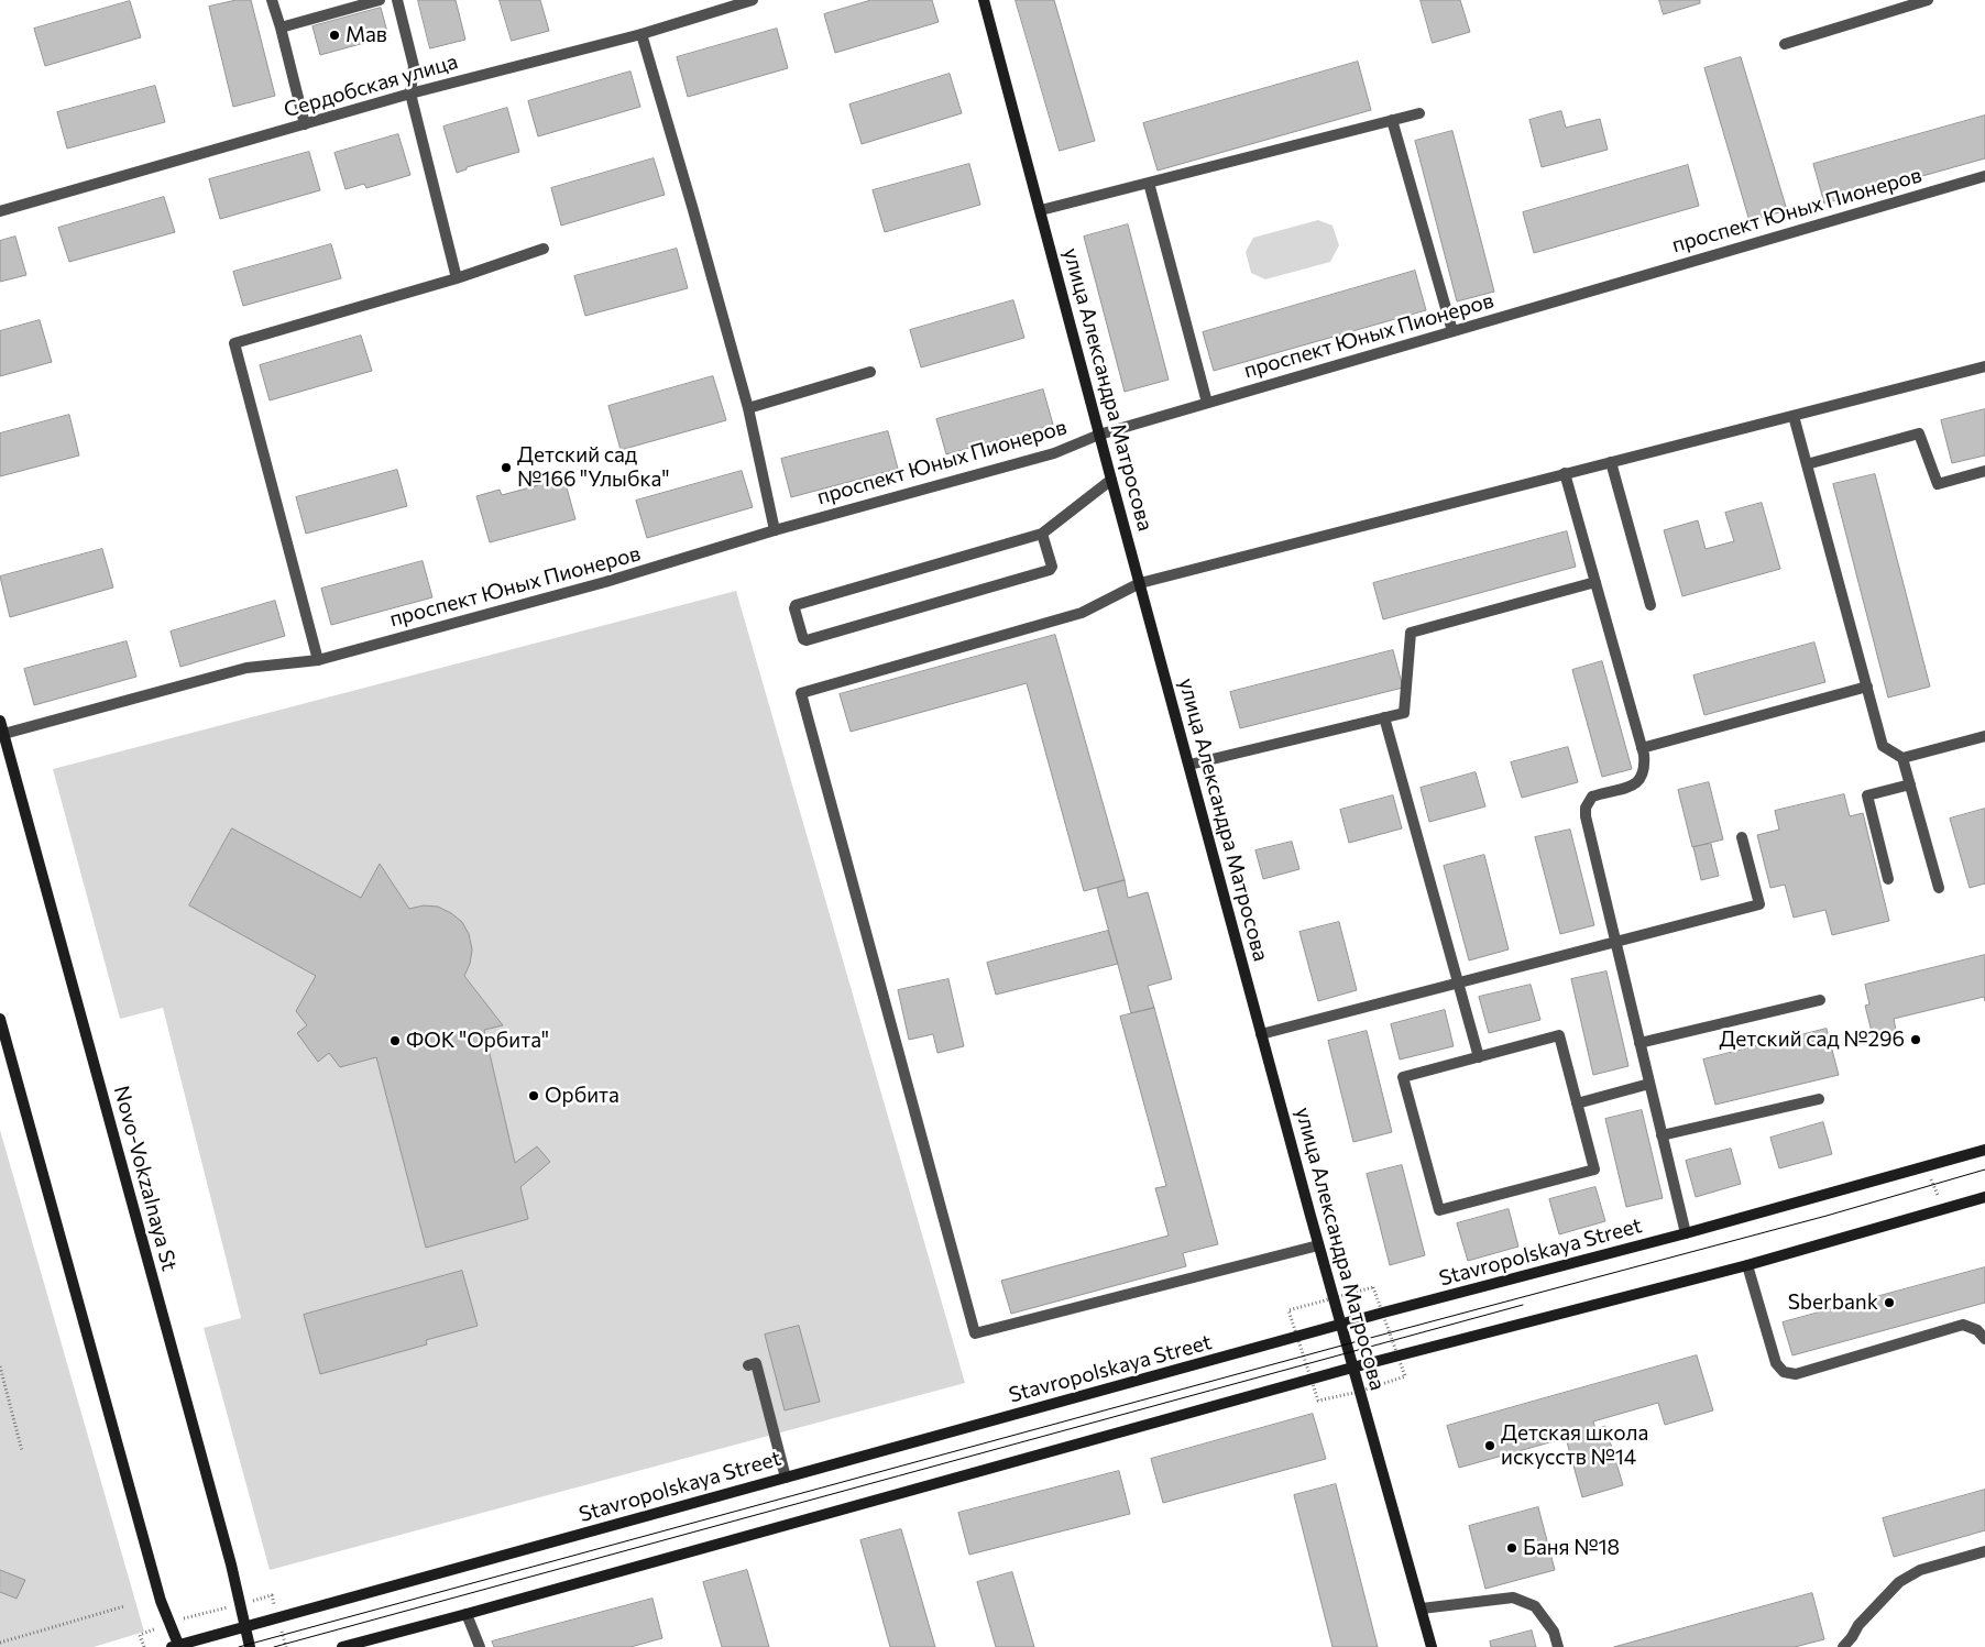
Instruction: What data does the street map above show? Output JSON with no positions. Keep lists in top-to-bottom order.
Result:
{
  "streets": {
    "street": [
      "Сердобская улица",
      "проспект Юных Пионеров",
      "улица Александра Матросова",
      "Novo-Vokzalnaya St",
      "Stavropolskaya Street"
    ]
  },
  "crossings": [
    ["проспект Юных Пионеров", "улица Александра Матросова"],
    ["проспект Юных Пионеров", "Novo-Vokzalnaya St"],
    ["улица Александра Матросова", "Stavropolskaya Street"],
    ["Novo-Vokzalnaya St", "Stavropolskaya Street"]
  ],
  "places": [
    "Мав",
    "Детский сад №166 \"Улыбка\"",
    "Детский сад №296",
    "ФОК \"Орбита\"",
    "Орбита",
    "Sberbank",
    "Детская школа искусств №14",
    "Баня №18"
  ]
}
